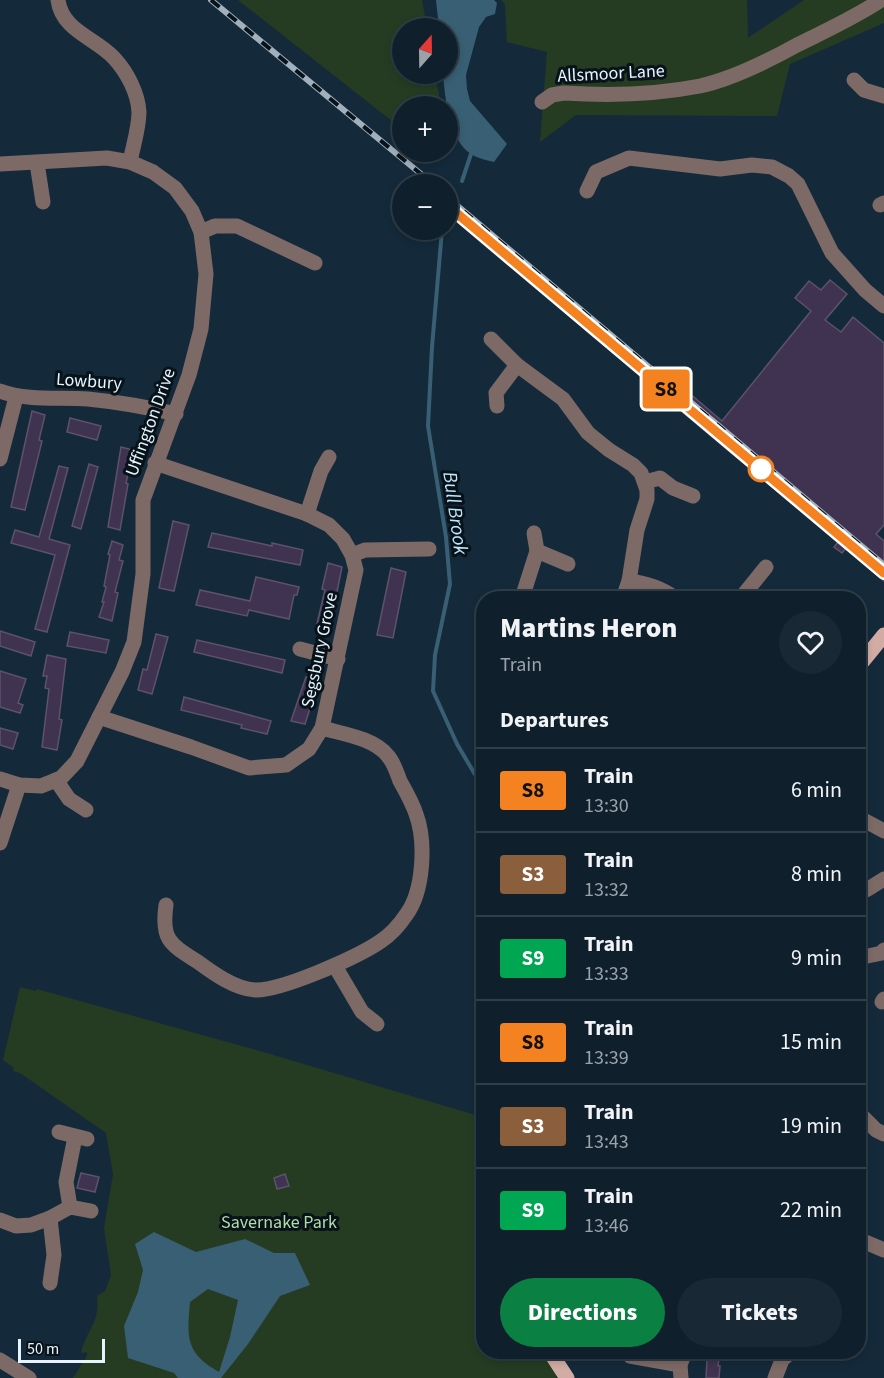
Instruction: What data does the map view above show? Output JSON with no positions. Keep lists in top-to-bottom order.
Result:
{
  "streets": {
    "street": [
      "Allsmoor Lane",
      "Lowbury",
      "Uffington Drive",
      "Segsbury Grove"
    ]
  },
  "crossings": [
    ["Lowbury", "Uffington Drive"],
    ["Uffington Drive", "Segsbury Grove"]
  ],
  "water": ["Bull Brook"],
  "parks": ["Savernake Park"],
  "scale_bar": "50 m",
  "north": "top",
  "page": {
    "on_map": "S8",
    "map_buttons": ["+", "−"],
    "heading": [
      ["Martins Heron", "Train"],
      "Departures"
    ],
    "list": [
      {
        "mark": "S8",
        "name": "Train",
        "note": "13:30",
        "value": "6 min"
      },
      {
        "mark": "S3",
        "name": "Train",
        "note": "13:32",
        "value": "8 min"
      },
      {
        "mark": "S9",
        "name": "Train",
        "note": "13:33",
        "value": "9 min"
      },
      {
        "mark": "S8",
        "name": "Train",
        "note": "13:39",
        "value": "15 min"
      },
      {
        "mark": "S3",
        "name": "Train",
        "note": "13:43",
        "value": "19 min"
      },
      {
        "mark": "S9",
        "name": "Train",
        "note": "13:46",
        "value": "22 min"
      }
    ],
    "buttons": ["Directions", "Tickets"],
    "scale": "50 m"
  }
}
